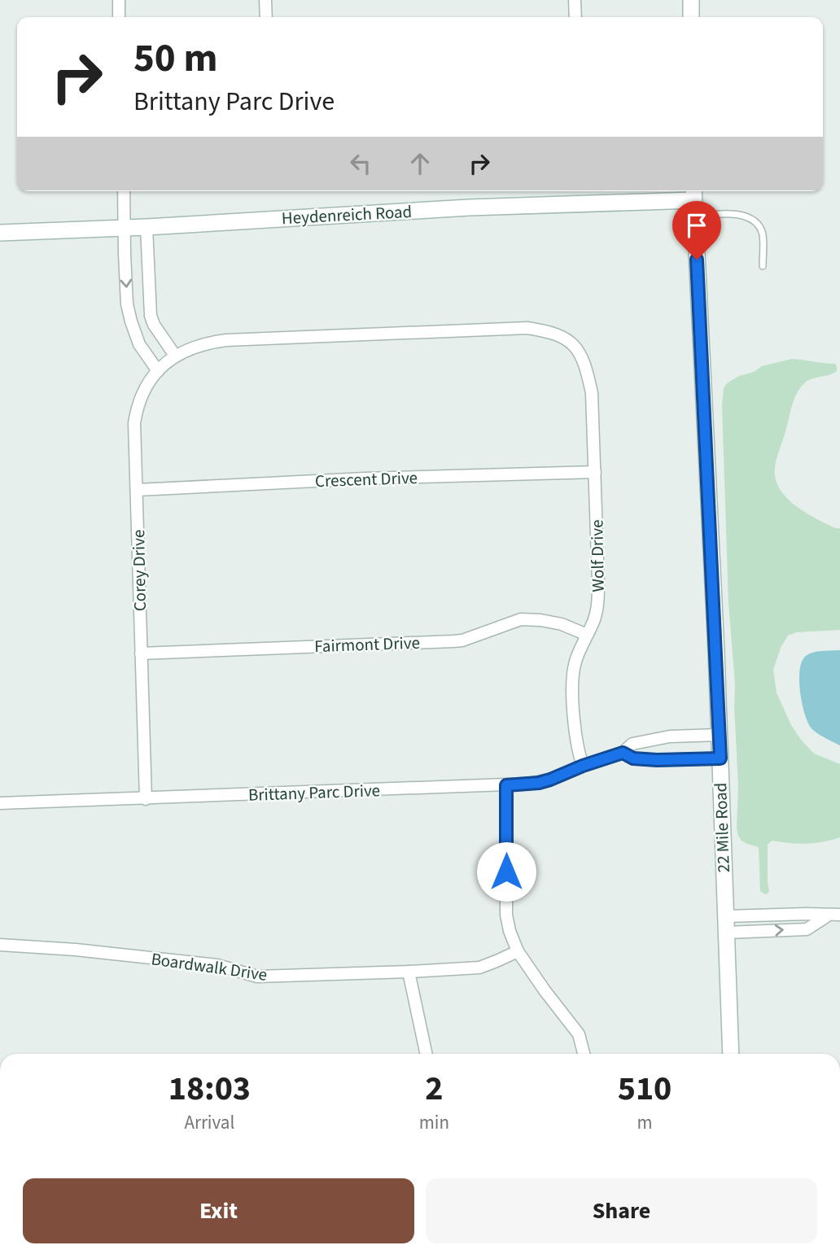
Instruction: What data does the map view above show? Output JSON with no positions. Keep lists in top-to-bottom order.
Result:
{
  "streets": {
    "street": [
      "Heydenreich Road",
      "Crescent Drive",
      "Wolf Drive",
      "Corey Drive",
      "Fairmont Drive",
      "Brittany Parc Drive",
      "22 Mile Road",
      "Boardwalk Drive"
    ]
  },
  "crossings": [
    ["Heydenreich Road", "22 Mile Road"],
    ["Crescent Drive", "Wolf Drive"],
    ["Crescent Drive", "Corey Drive"],
    ["Wolf Drive", "Corey Drive"],
    ["Wolf Drive", "Fairmont Drive"],
    ["Wolf Drive", "Brittany Parc Drive"],
    ["Corey Drive", "Fairmont Drive"],
    ["Corey Drive", "Brittany Parc Drive"],
    ["Brittany Parc Drive", "22 Mile Road"]
  ],
  "page": {
    "turn": ["50 m", "Brittany Parc Drive"],
    "eta": [
      "18:03",
      "Arrival",
      "2",
      "min",
      "510",
      "m"
    ],
    "buttons": ["Exit", "Share"]
  }
}
